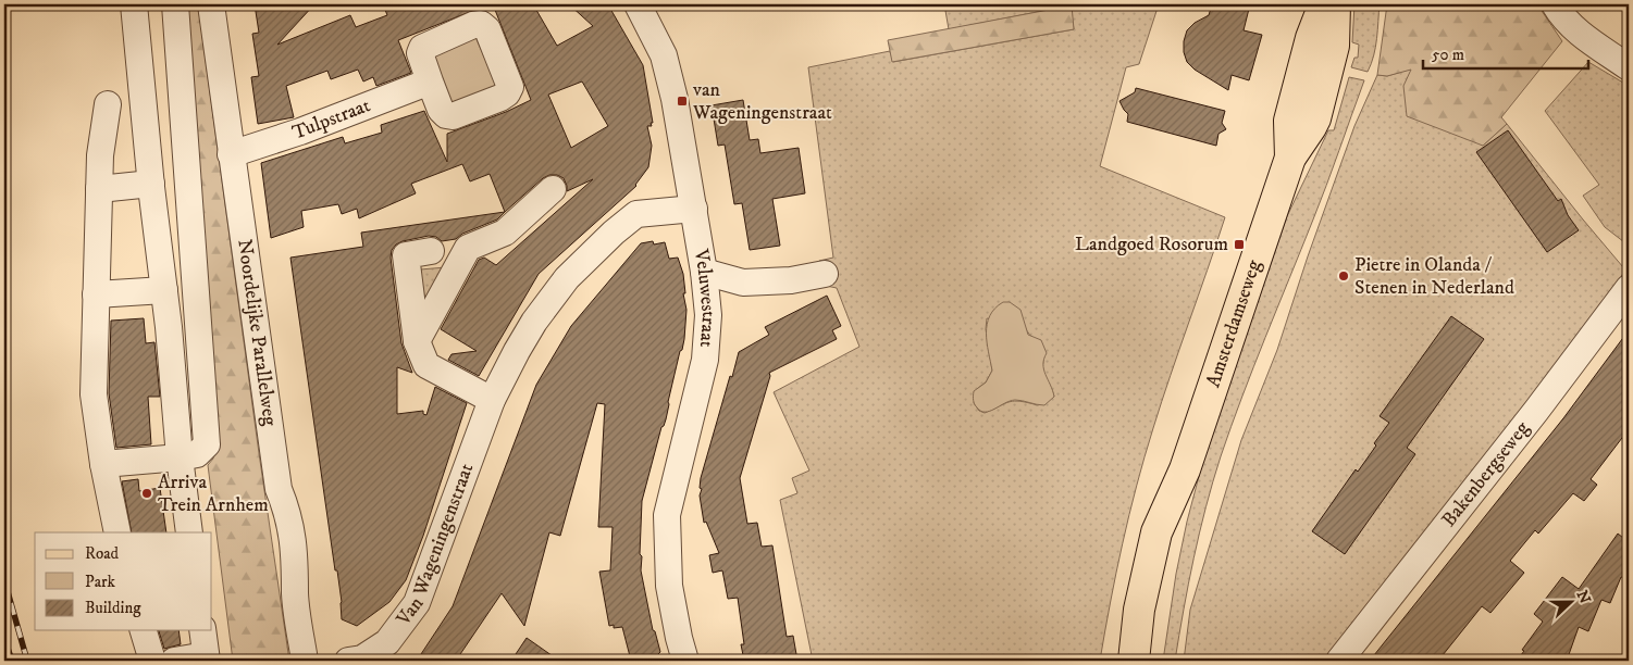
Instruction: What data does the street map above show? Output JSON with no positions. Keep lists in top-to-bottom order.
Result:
{
  "streets": {
    "main road": ["Amsterdamseweg"],
    "street": [
      "Tulpstraat",
      "Veluwestraat",
      "Noordelijke Parallelweg",
      "Bakenbergseweg",
      "Van Wageningenstraat"
    ]
  },
  "crossings": [
    ["Tulpstraat", "Noordelijke Parallelweg"],
    ["Veluwestraat", "Van Wageningenstraat"]
  ],
  "places": {
    "transit": ["van Wageningenstraat", "Landgoed Rosorum"],
    "other": ["Pietre in Olanda / Stenen in Nederland", "Arriva Trein Arnhem"]
  },
  "legend": ["Road", "Park", "Building"],
  "scale_bar": "50 m",
  "north": "right"
}
